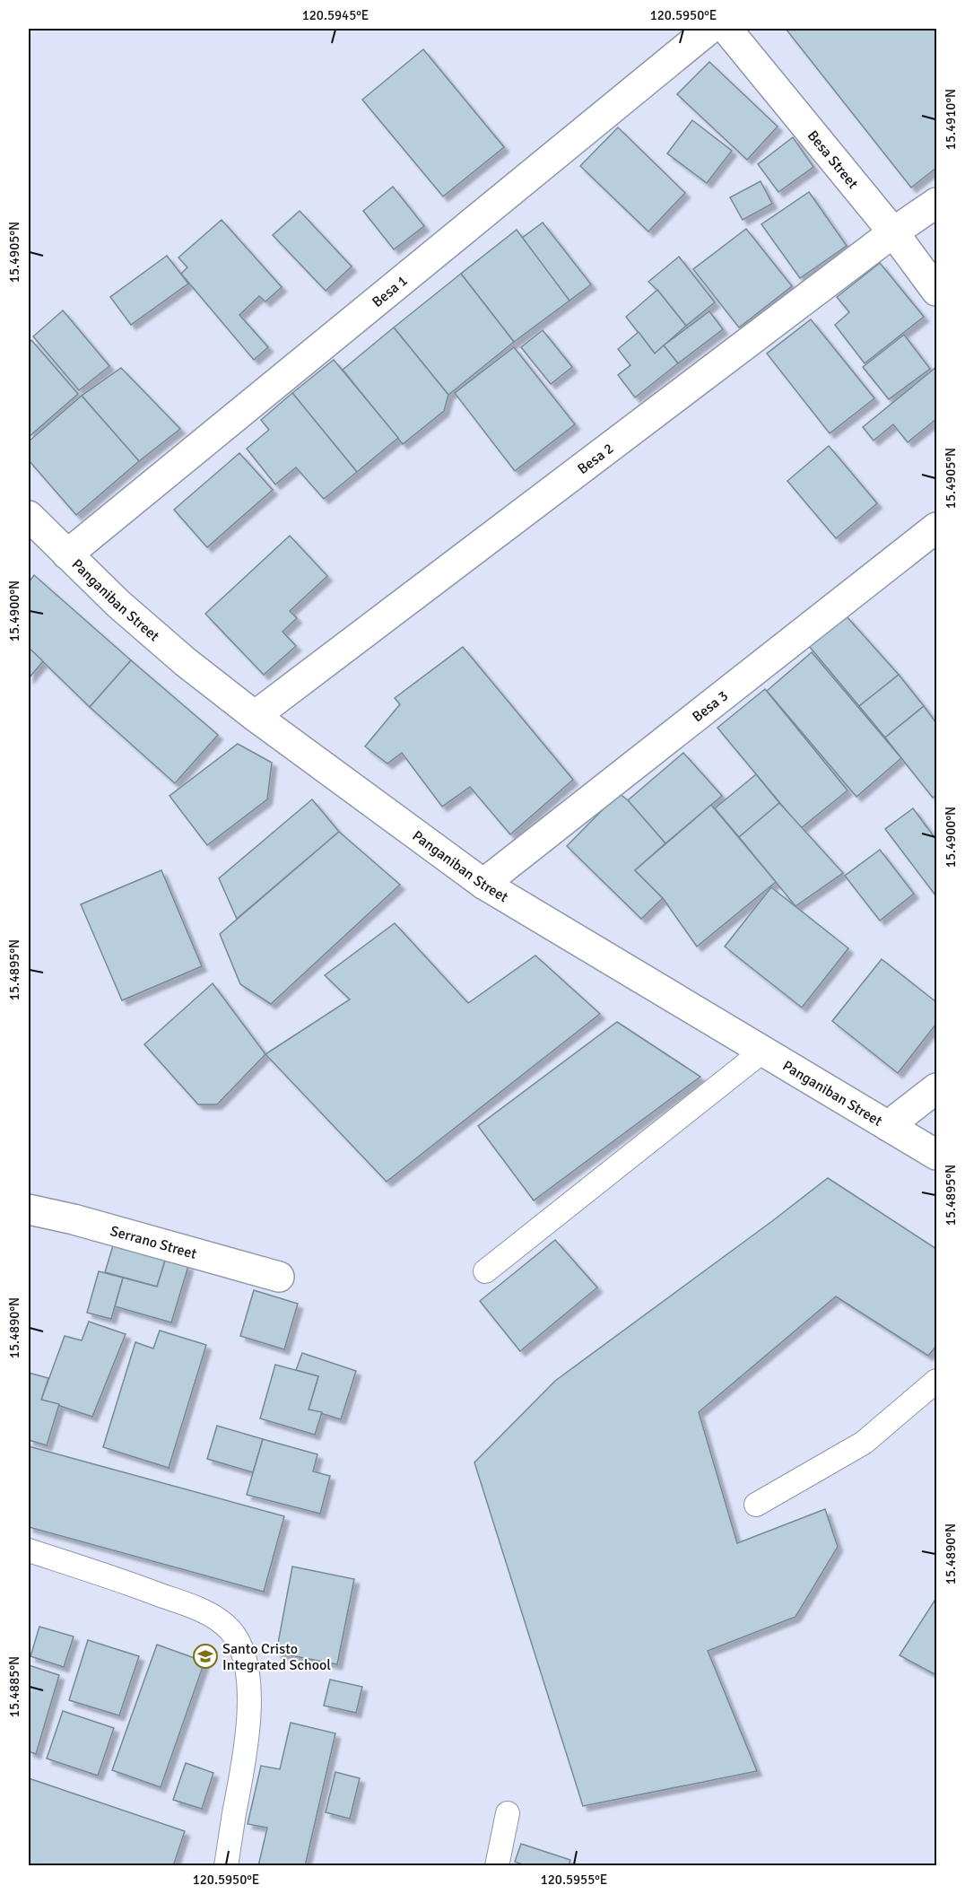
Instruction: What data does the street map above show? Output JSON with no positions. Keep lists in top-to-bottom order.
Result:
{
  "streets": {
    "street": [
      "Besa Street",
      "Besa 1",
      "Besa 2",
      "Panganiban Street",
      "Besa 3",
      "Serrano Street"
    ]
  },
  "crossings": [
    ["Besa Street", "Besa 2"],
    ["Besa 1", "Panganiban Street"],
    ["Besa 2", "Panganiban Street"],
    ["Panganiban Street", "Besa 3"]
  ],
  "places": {
    "school or university": ["Santo Cristo Integrated School"]
  },
  "coordinates": [
    "120.5945°E",
    "120.5950°E",
    "15.4910°N",
    "15.4905°N",
    "15.4900°N",
    "15.4895°N",
    "15.4890°N",
    "15.4885°N",
    "120.5955°E"
  ]
}
